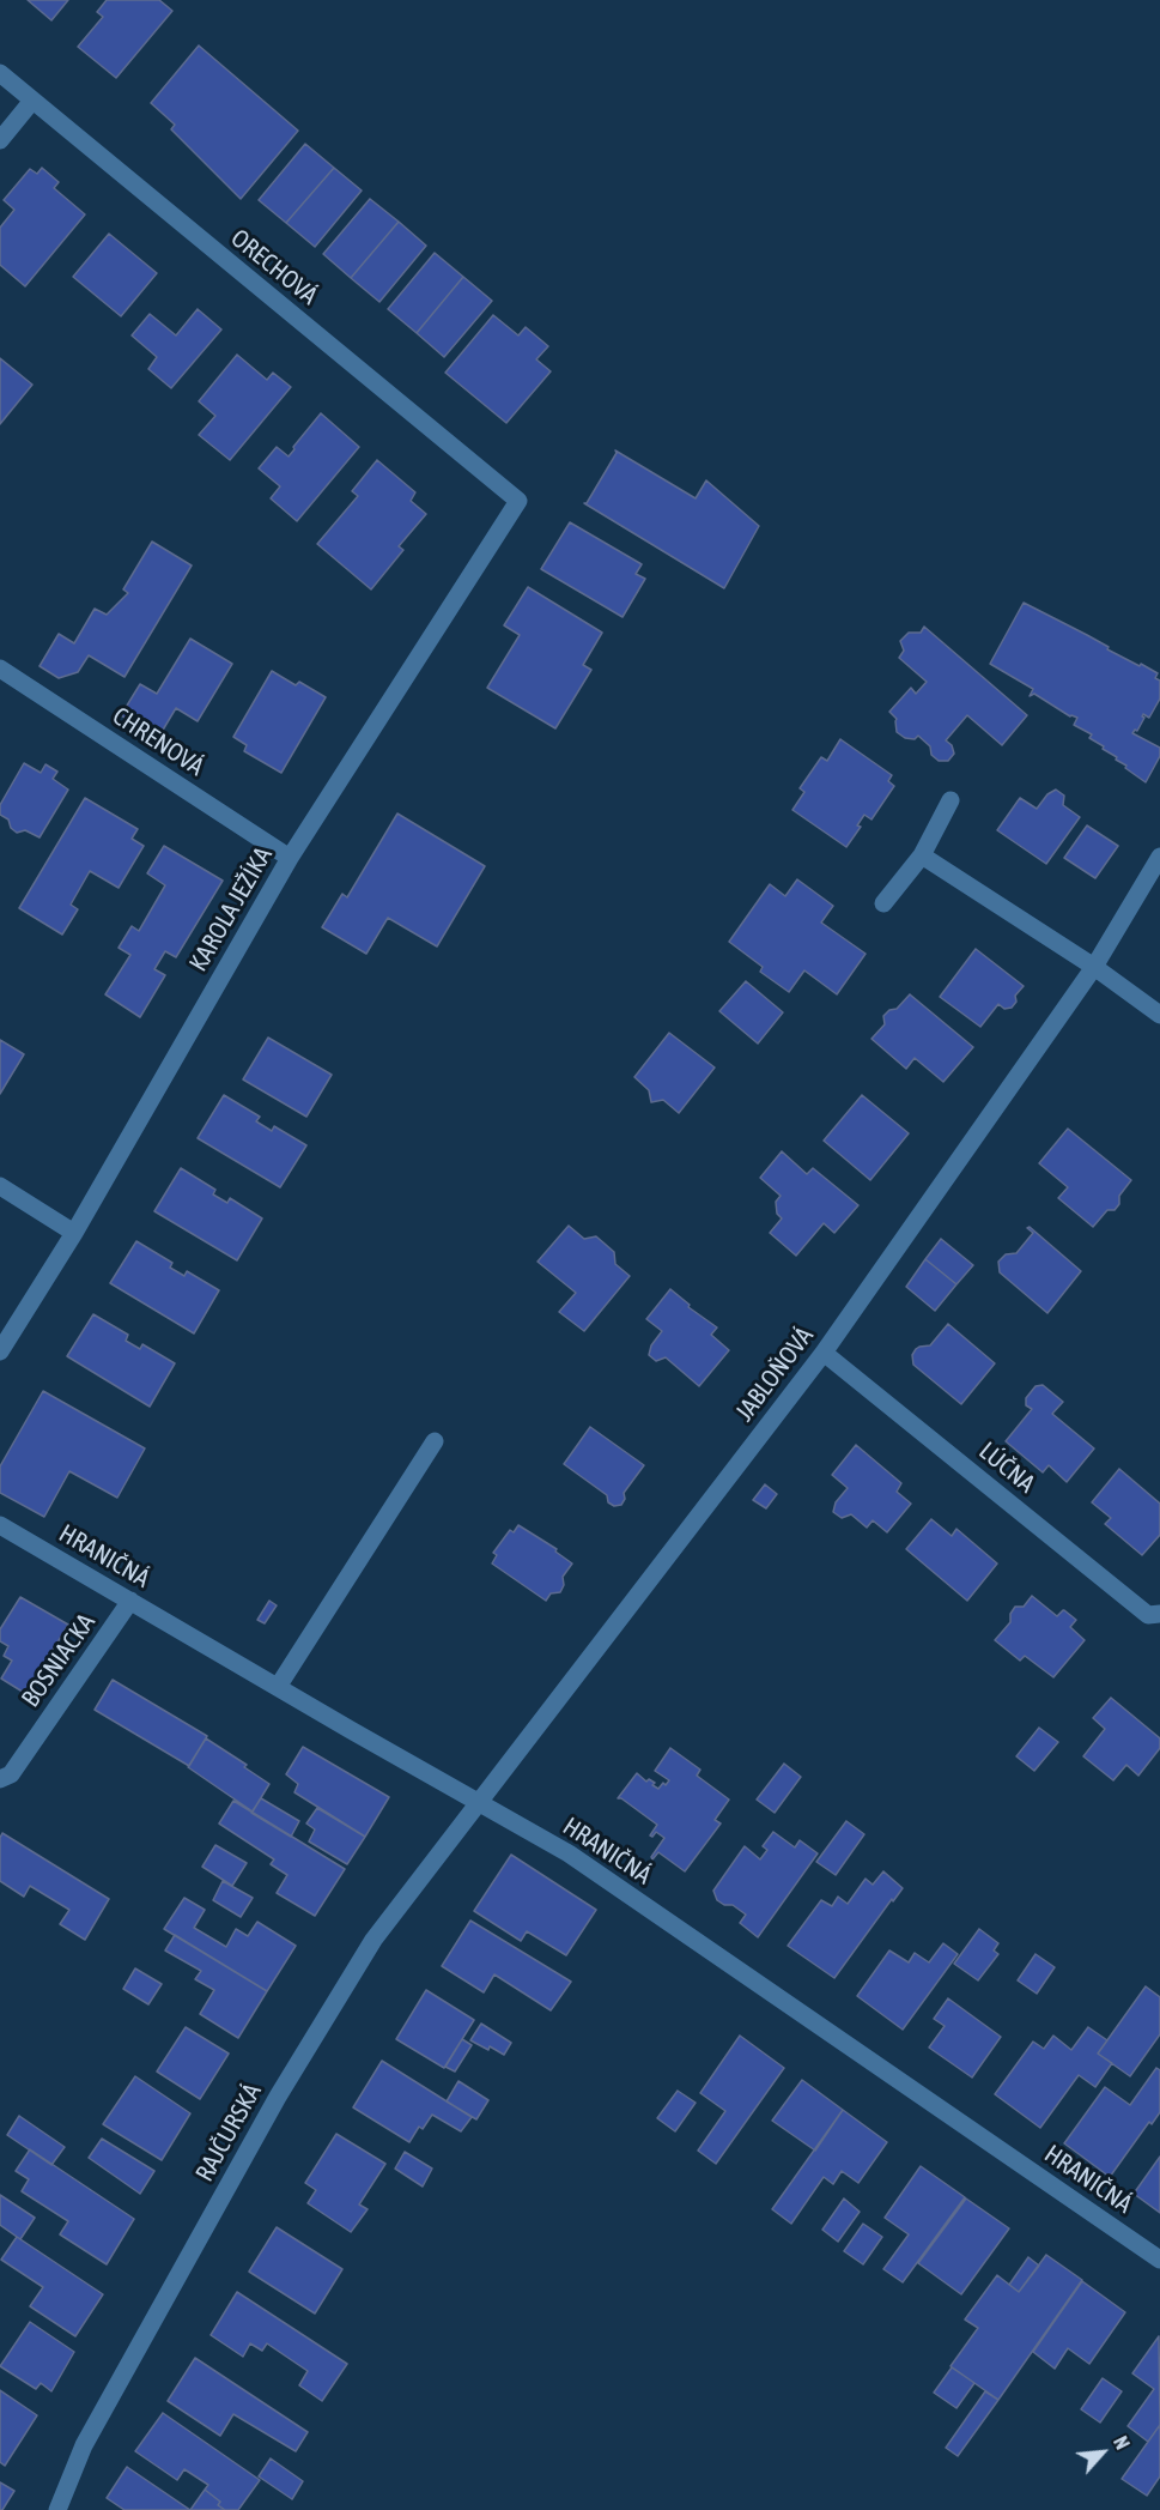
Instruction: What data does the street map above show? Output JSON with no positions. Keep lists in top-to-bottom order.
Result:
{
  "streets": {
    "street": [
      "ORECHOVÁ",
      "CHRENOVÁ",
      "KAROLA JEŽÍKA",
      "JABLOŇOVÁ",
      "LÚČNA",
      "HRANIČNÁ",
      "BOSNIACKA",
      "RAJČURSKÁ"
    ]
  },
  "crossings": [
    ["ORECHOVÁ", "KAROLA JEŽÍKA"],
    ["CHRENOVÁ", "KAROLA JEŽÍKA"],
    ["JABLOŇOVÁ", "LÚČNA"],
    ["JABLOŇOVÁ", "HRANIČNÁ"],
    ["JABLOŇOVÁ", "RAJČURSKÁ"],
    ["HRANIČNÁ", "BOSNIACKA"],
    ["HRANIČNÁ", "RAJČURSKÁ"]
  ],
  "north": "top right"
}
